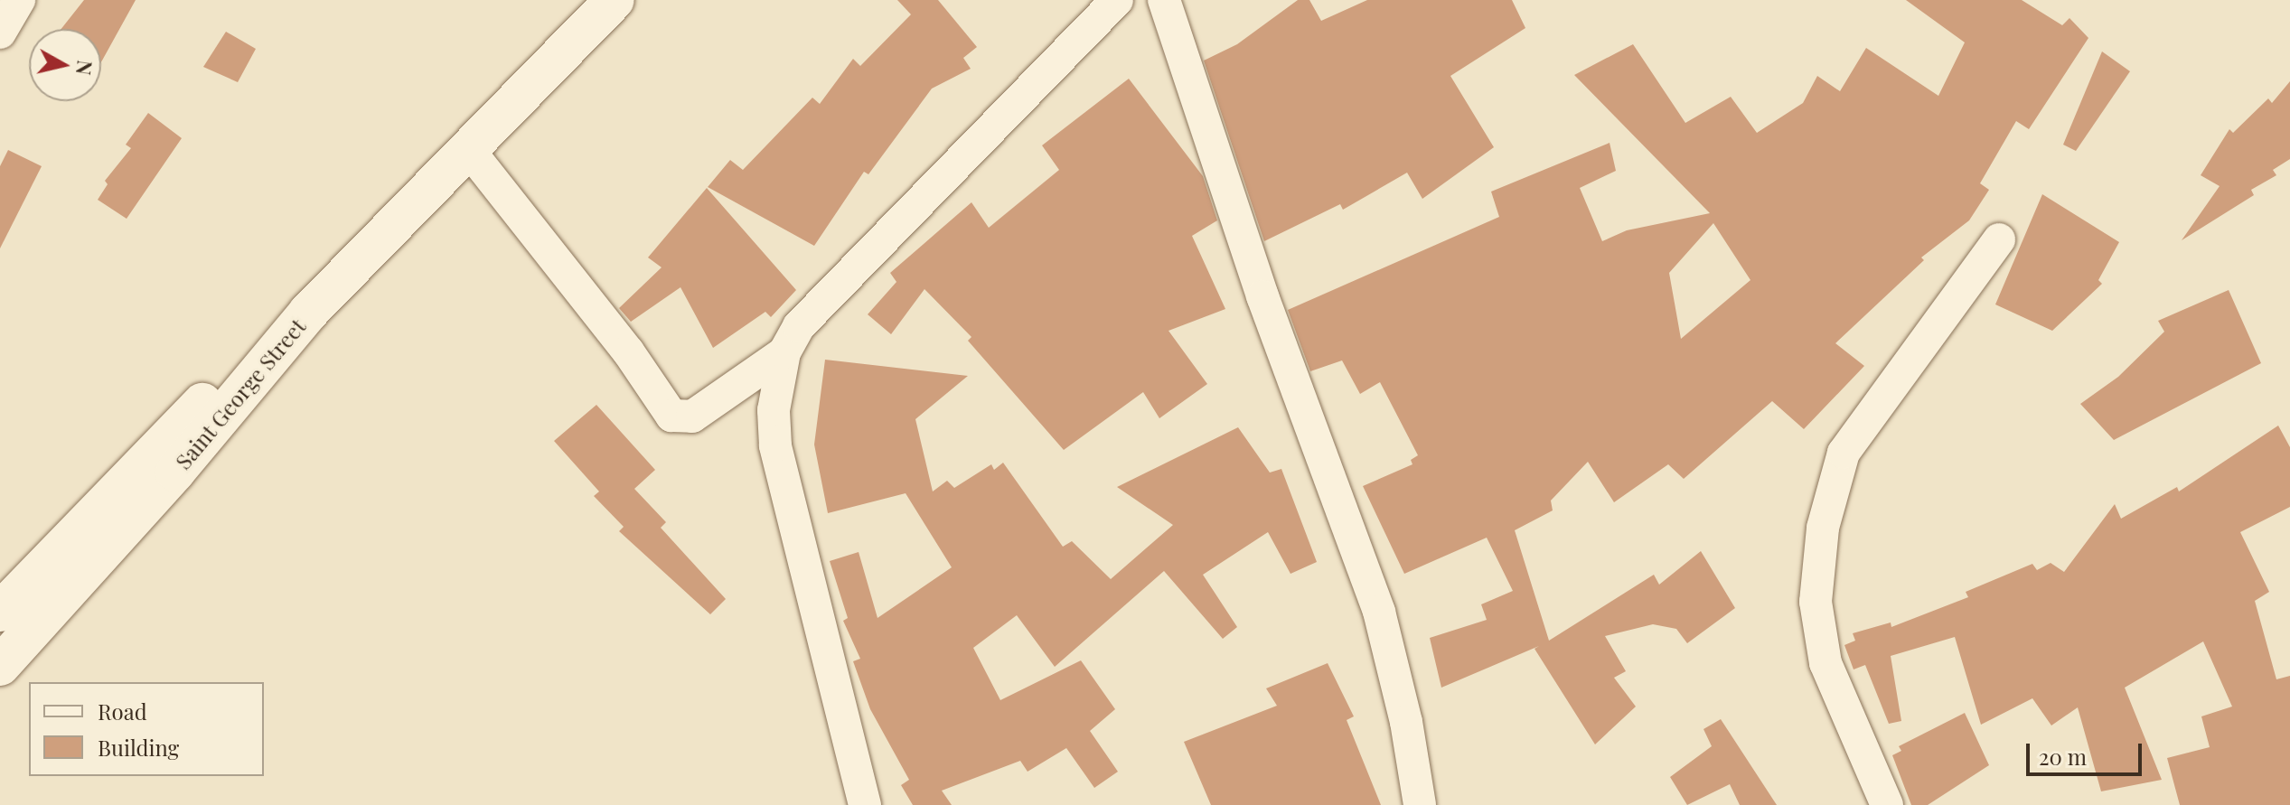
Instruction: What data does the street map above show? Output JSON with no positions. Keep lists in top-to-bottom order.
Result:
{
  "streets": {
    "main road": ["Saint George Street"]
  },
  "legend": ["Road", "Building"],
  "scale_bar": "20 m",
  "north": "right"
}
